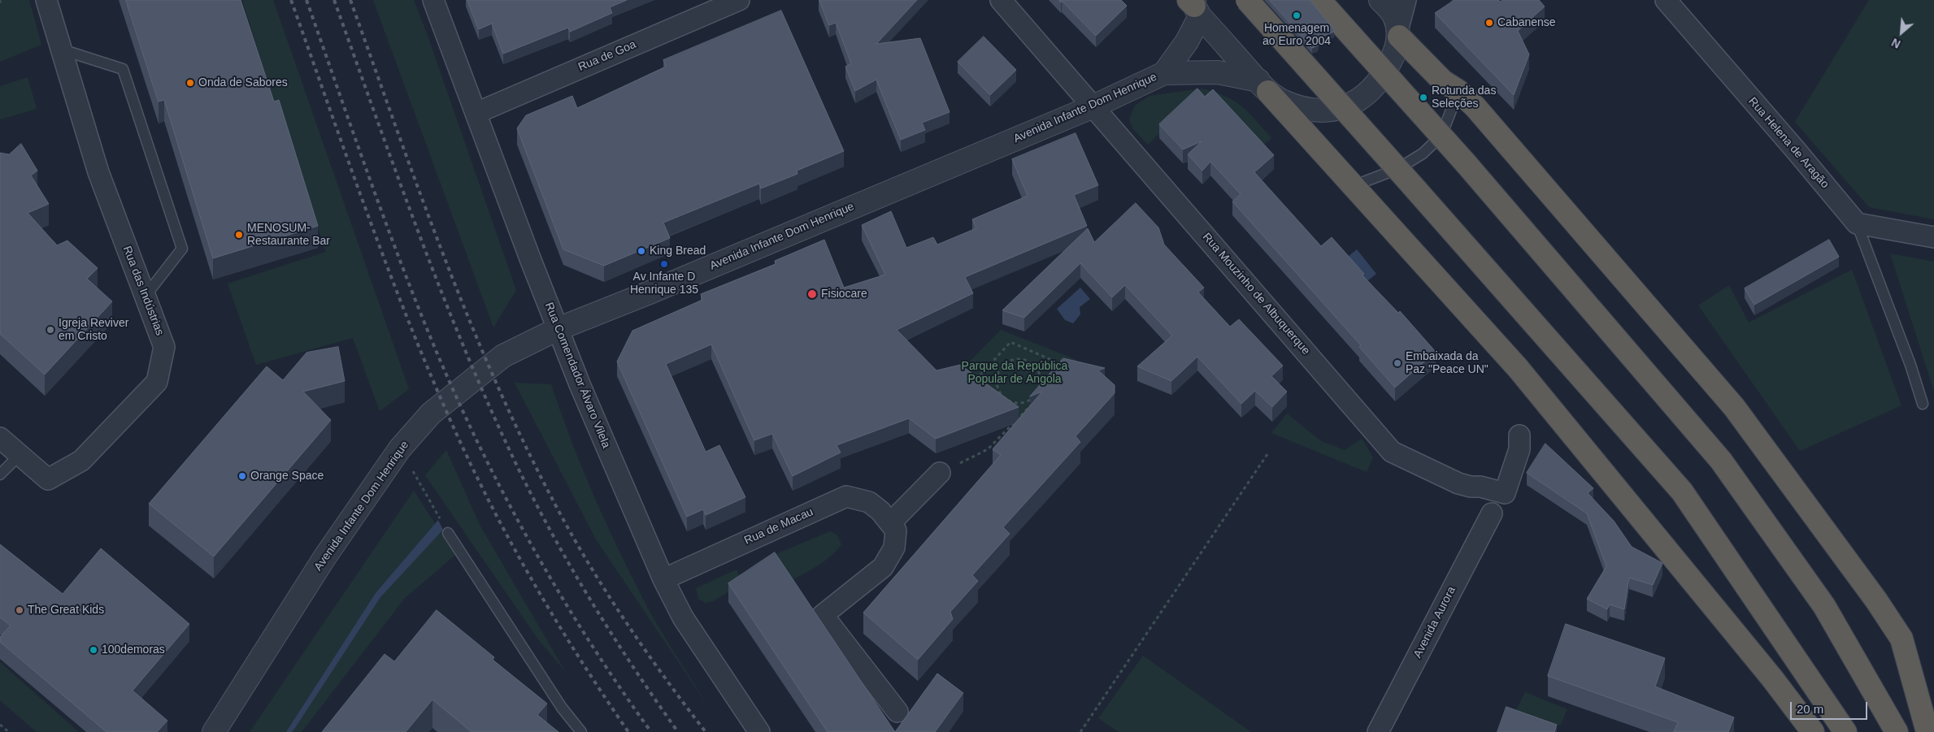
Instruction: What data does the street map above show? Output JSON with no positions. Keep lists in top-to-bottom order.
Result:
{
  "streets": {
    "street": [
      "Rua de Goa",
      "Avenida Infante Dom Henrique",
      "Rua Helena de Aragão",
      "Rua das Indústrias",
      "Rua Mouzinho de Albuquerque",
      "Rua Comendador Álvaro Vilela",
      "Rua de Macau",
      "Avenida Aurora"
    ]
  },
  "crossings": [
    ["Rua de Goa", "Rua Comendador Álvaro Vilela"],
    ["Avenida Infante Dom Henrique", "Rua Mouzinho de Albuquerque"],
    ["Avenida Infante Dom Henrique", "Rua Comendador Álvaro Vilela"],
    ["Rua Comendador Álvaro Vilela", "Rua de Macau"]
  ],
  "parks": ["Parque da República Popular de Angola"],
  "places": [
    "Homenagem ao Euro 2004",
    "Cabanense",
    "Onda de Sabores",
    "Rotunda das Seleções",
    "MENOSUM- Restaurante Bar",
    "King Bread",
    "Av Infante D Henrique 135",
    "Fisiocare",
    "Igreja Reviver em Cristo",
    "Embaixada da Paz \"Peace UN\"",
    "Orange Space",
    "The Great Kids",
    "100demoras"
  ],
  "scale_bar": "20 m",
  "north": "bottom left"
}
